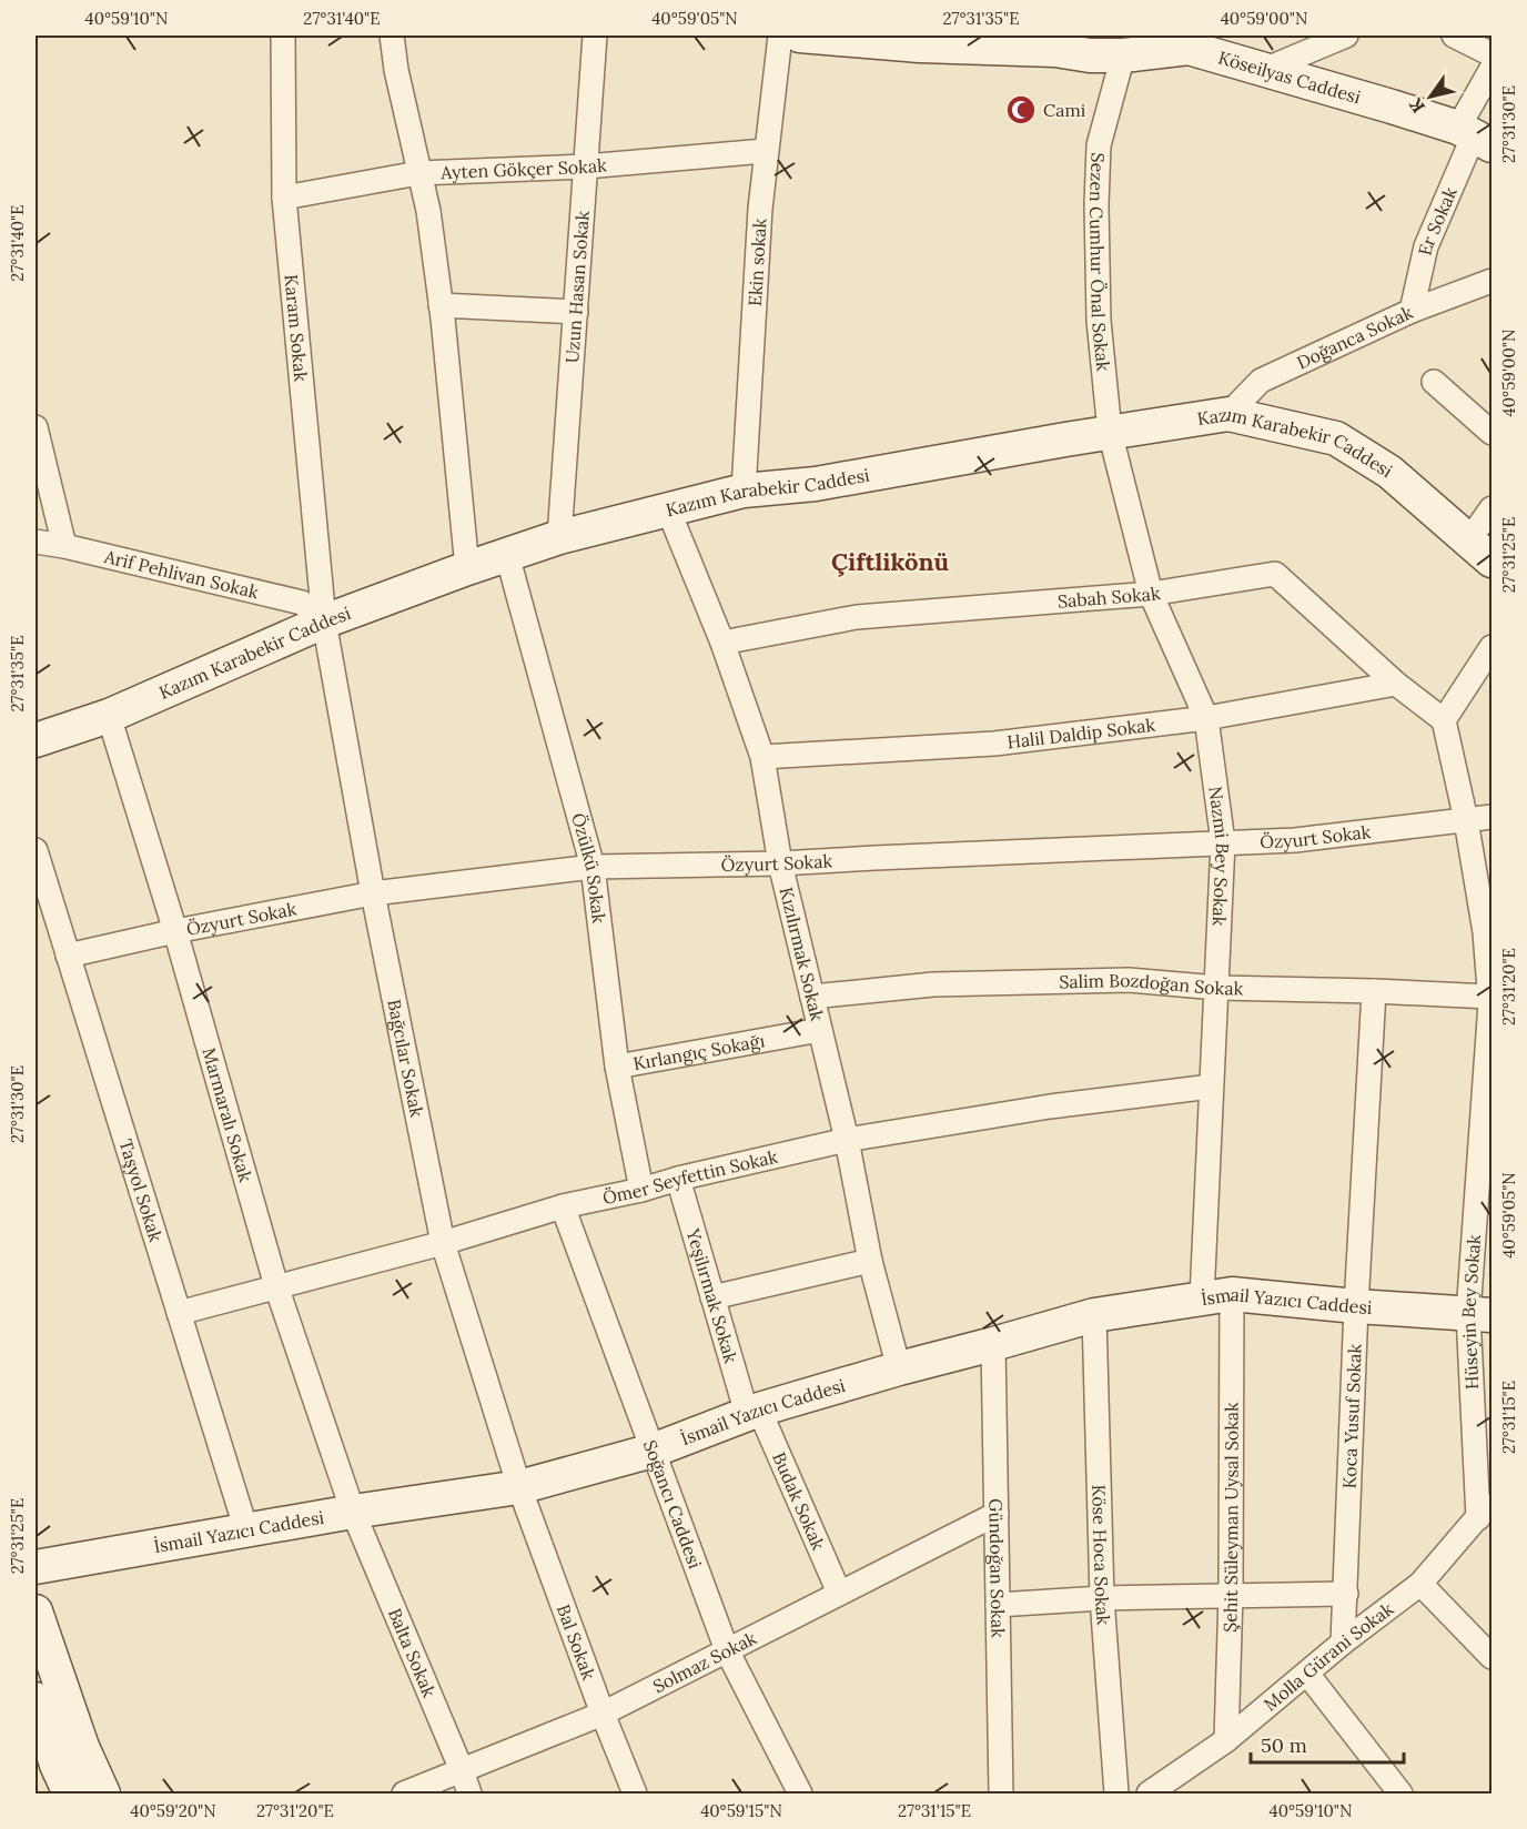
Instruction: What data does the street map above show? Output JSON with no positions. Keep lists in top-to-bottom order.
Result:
{
  "streets": {
    "street": [
      "Köseilyas Caddesi",
      "Ayten Gökçer Sokak",
      "Er Sokak",
      "Sezen Cumhur Önal Sokak",
      "Ekin sokak",
      "Uzun Hasan Sokak",
      "Karam Sokak",
      "Doğanca Sokak",
      "Kazım Karabekir Caddesi",
      "Arif Pehlivan Sokak",
      "Sabah Sokak",
      "Halil Daldip Sokak",
      "Özyurt Sokak",
      "Nazmi Bey Sokak",
      "Özülkü Sokak",
      "Kızılırmak Sokak",
      "Salim Bozdoğan Sokak",
      "Kırlangıç Sokağı",
      "Bağcılar Sokak",
      "Marmaralı Sokak",
      "Ömer Seyfettin Sokak",
      "Taşyol Sokak",
      "Yeşilırmak Sokak",
      "İsmail Yazıcı Caddesi",
      "Hüseyin Bey Sokak",
      "Koca Yusuf Sokak",
      "Budak Sokak",
      "Soğancı Caddesi",
      "Şehit Süleyman Uysal Sokak",
      "Köse Hoca Sokak",
      "Gündoğan Sokak",
      "Bal Sokak",
      "Balta Sokak",
      "Molla Gürani Sokak",
      "Solmaz Sokak"
    ]
  },
  "crossings": [
    ["Köseilyas Caddesi", "Er Sokak"],
    ["Köseilyas Caddesi", "Sezen Cumhur Önal Sokak"],
    ["Ayten Gökçer Sokak", "Ekin sokak"],
    ["Ayten Gökçer Sokak", "Uzun Hasan Sokak"],
    ["Ayten Gökçer Sokak", "Karam Sokak"],
    ["Er Sokak", "Doğanca Sokak"],
    ["Sezen Cumhur Önal Sokak", "Kazım Karabekir Caddesi"],
    ["Sezen Cumhur Önal Sokak", "Nazmi Bey Sokak"],
    ["Ekin sokak", "Kazım Karabekir Caddesi"],
    ["Uzun Hasan Sokak", "Kazım Karabekir Caddesi"],
    ["Karam Sokak", "Kazım Karabekir Caddesi"],
    ["Karam Sokak", "Arif Pehlivan Sokak"],
    ["Karam Sokak", "Bağcılar Sokak"],
    ["Doğanca Sokak", "Kazım Karabekir Caddesi"],
    ["Kazım Karabekir Caddesi", "Arif Pehlivan Sokak"],
    ["Kazım Karabekir Caddesi", "Nazmi Bey Sokak"],
    ["Kazım Karabekir Caddesi", "Özülkü Sokak"],
    ["Kazım Karabekir Caddesi", "Kızılırmak Sokak"],
    ["Kazım Karabekir Caddesi", "Bağcılar Sokak"],
    ["Kazım Karabekir Caddesi", "Marmaralı Sokak"],
    ["Arif Pehlivan Sokak", "Bağcılar Sokak"],
    ["Sabah Sokak", "Halil Daldip Sokak"],
    ["Sabah Sokak", "Nazmi Bey Sokak"],
    ["Sabah Sokak", "Kızılırmak Sokak"],
    ["Sabah Sokak", "Hüseyin Bey Sokak"],
    ["Halil Daldip Sokak", "Nazmi Bey Sokak"],
    ["Halil Daldip Sokak", "Kızılırmak Sokak"],
    ["Özyurt Sokak", "Nazmi Bey Sokak"],
    ["Özyurt Sokak", "Özülkü Sokak"],
    ["Özyurt Sokak", "Kızılırmak Sokak"],
    ["Özyurt Sokak", "Bağcılar Sokak"],
    ["Özyurt Sokak", "Marmaralı Sokak"],
    ["Özyurt Sokak", "Taşyol Sokak"],
    ["Özyurt Sokak", "Hüseyin Bey Sokak"],
    ["Nazmi Bey Sokak", "Salim Bozdoğan Sokak"],
    ["Nazmi Bey Sokak", "Ömer Seyfettin Sokak"],
    ["Nazmi Bey Sokak", "İsmail Yazıcı Caddesi"],
    ["Nazmi Bey Sokak", "Şehit Süleyman Uysal Sokak"],
    ["Özülkü Sokak", "Kırlangıç Sokağı"],
    ["Özülkü Sokak", "Ömer Seyfettin Sokak"],
    ["Kızılırmak Sokak", "Salim Bozdoğan Sokak"],
    ["Kızılırmak Sokak", "Kırlangıç Sokağı"],
    ["Kızılırmak Sokak", "Ömer Seyfettin Sokak"],
    ["Kızılırmak Sokak", "İsmail Yazıcı Caddesi"],
    ["Salim Bozdoğan Sokak", "Hüseyin Bey Sokak"],
    ["Salim Bozdoğan Sokak", "Koca Yusuf Sokak"],
    ["Bağcılar Sokak", "Ömer Seyfettin Sokak"],
    ["Bağcılar Sokak", "İsmail Yazıcı Caddesi"],
    ["Bağcılar Sokak", "Bal Sokak"],
    ["Marmaralı Sokak", "Ömer Seyfettin Sokak"],
    ["Marmaralı Sokak", "İsmail Yazıcı Caddesi"],
    ["Marmaralı Sokak", "Balta Sokak"],
    ["Ömer Seyfettin Sokak", "Taşyol Sokak"],
    ["Ömer Seyfettin Sokak", "Yeşilırmak Sokak"],
    ["Ömer Seyfettin Sokak", "Soğancı Caddesi"],
    ["Taşyol Sokak", "İsmail Yazıcı Caddesi"],
    ["Yeşilırmak Sokak", "İsmail Yazıcı Caddesi"],
    ["Yeşilırmak Sokak", "Budak Sokak"],
    ["İsmail Yazıcı Caddesi", "Hüseyin Bey Sokak"],
    ["İsmail Yazıcı Caddesi", "Koca Yusuf Sokak"],
    ["İsmail Yazıcı Caddesi", "Budak Sokak"],
    ["İsmail Yazıcı Caddesi", "Soğancı Caddesi"],
    ["İsmail Yazıcı Caddesi", "Şehit Süleyman Uysal Sokak"],
    ["İsmail Yazıcı Caddesi", "Köse Hoca Sokak"],
    ["İsmail Yazıcı Caddesi", "Gündoğan Sokak"],
    ["İsmail Yazıcı Caddesi", "Bal Sokak"],
    ["İsmail Yazıcı Caddesi", "Balta Sokak"],
    ["Hüseyin Bey Sokak", "Molla Gürani Sokak"],
    ["Koca Yusuf Sokak", "Molla Gürani Sokak"],
    ["Budak Sokak", "Solmaz Sokak"],
    ["Soğancı Caddesi", "Solmaz Sokak"],
    ["Şehit Süleyman Uysal Sokak", "Molla Gürani Sokak"],
    ["Gündoğan Sokak", "Solmaz Sokak"],
    ["Bal Sokak", "Solmaz Sokak"],
    ["Balta Sokak", "Solmaz Sokak"]
  ],
  "districts": ["Çiftlikönü"],
  "places": {
    "mosque": ["Cami"]
  },
  "scale_bar": "50 m",
  "north": "bottom left",
  "coordinates": [
    "40°59'10\"N",
    "27°31'40\"E",
    "40°59'05\"N",
    "27°31'35\"E",
    "40°59'00\"N",
    "27°31'30\"E",
    "27°31'25\"E",
    "27°31'20\"E",
    "27°31'15\"E",
    "40°59'20\"N",
    "40°59'15\"N"
  ]
}
